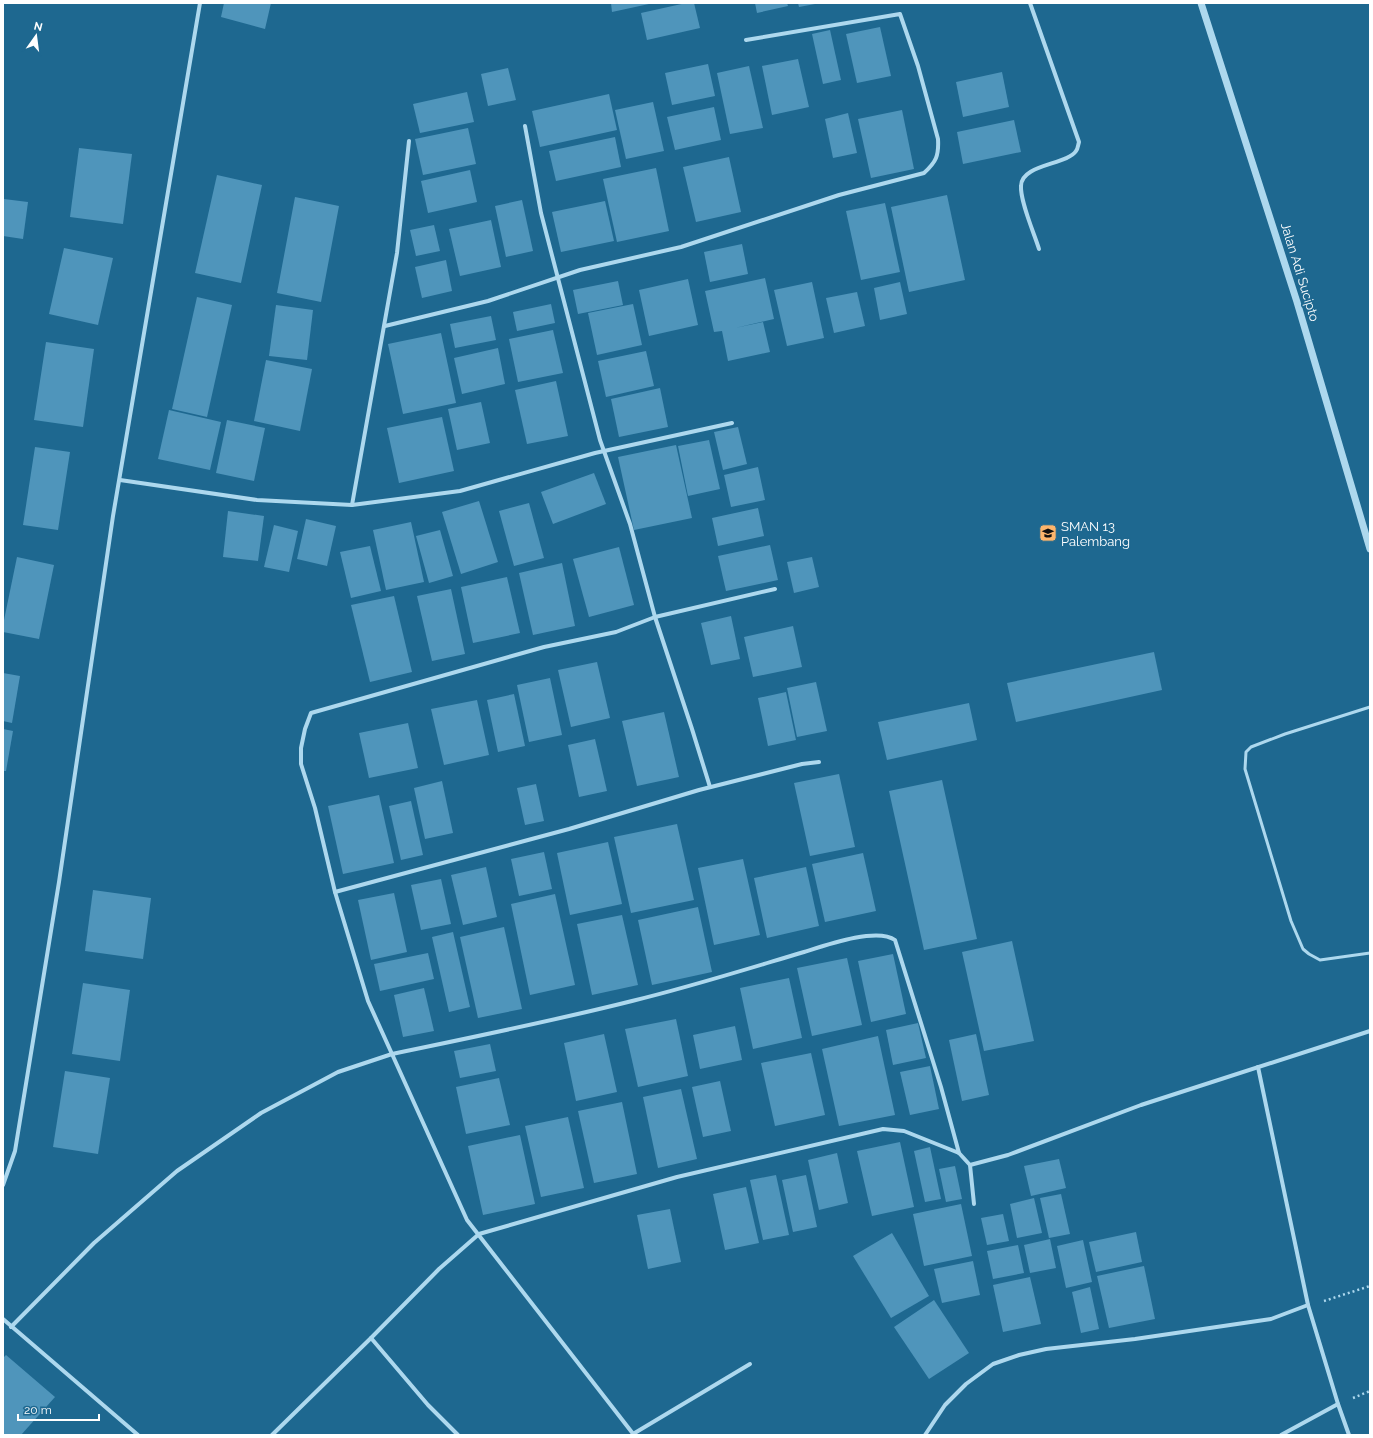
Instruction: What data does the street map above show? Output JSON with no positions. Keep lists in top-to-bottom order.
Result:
{
  "streets": {
    "street": ["Jalan Adi Sucipto"]
  },
  "places": {
    "school or university": ["SMAN 13 Palembang"]
  },
  "scale_bar": "20 m",
  "north": "top"
}
